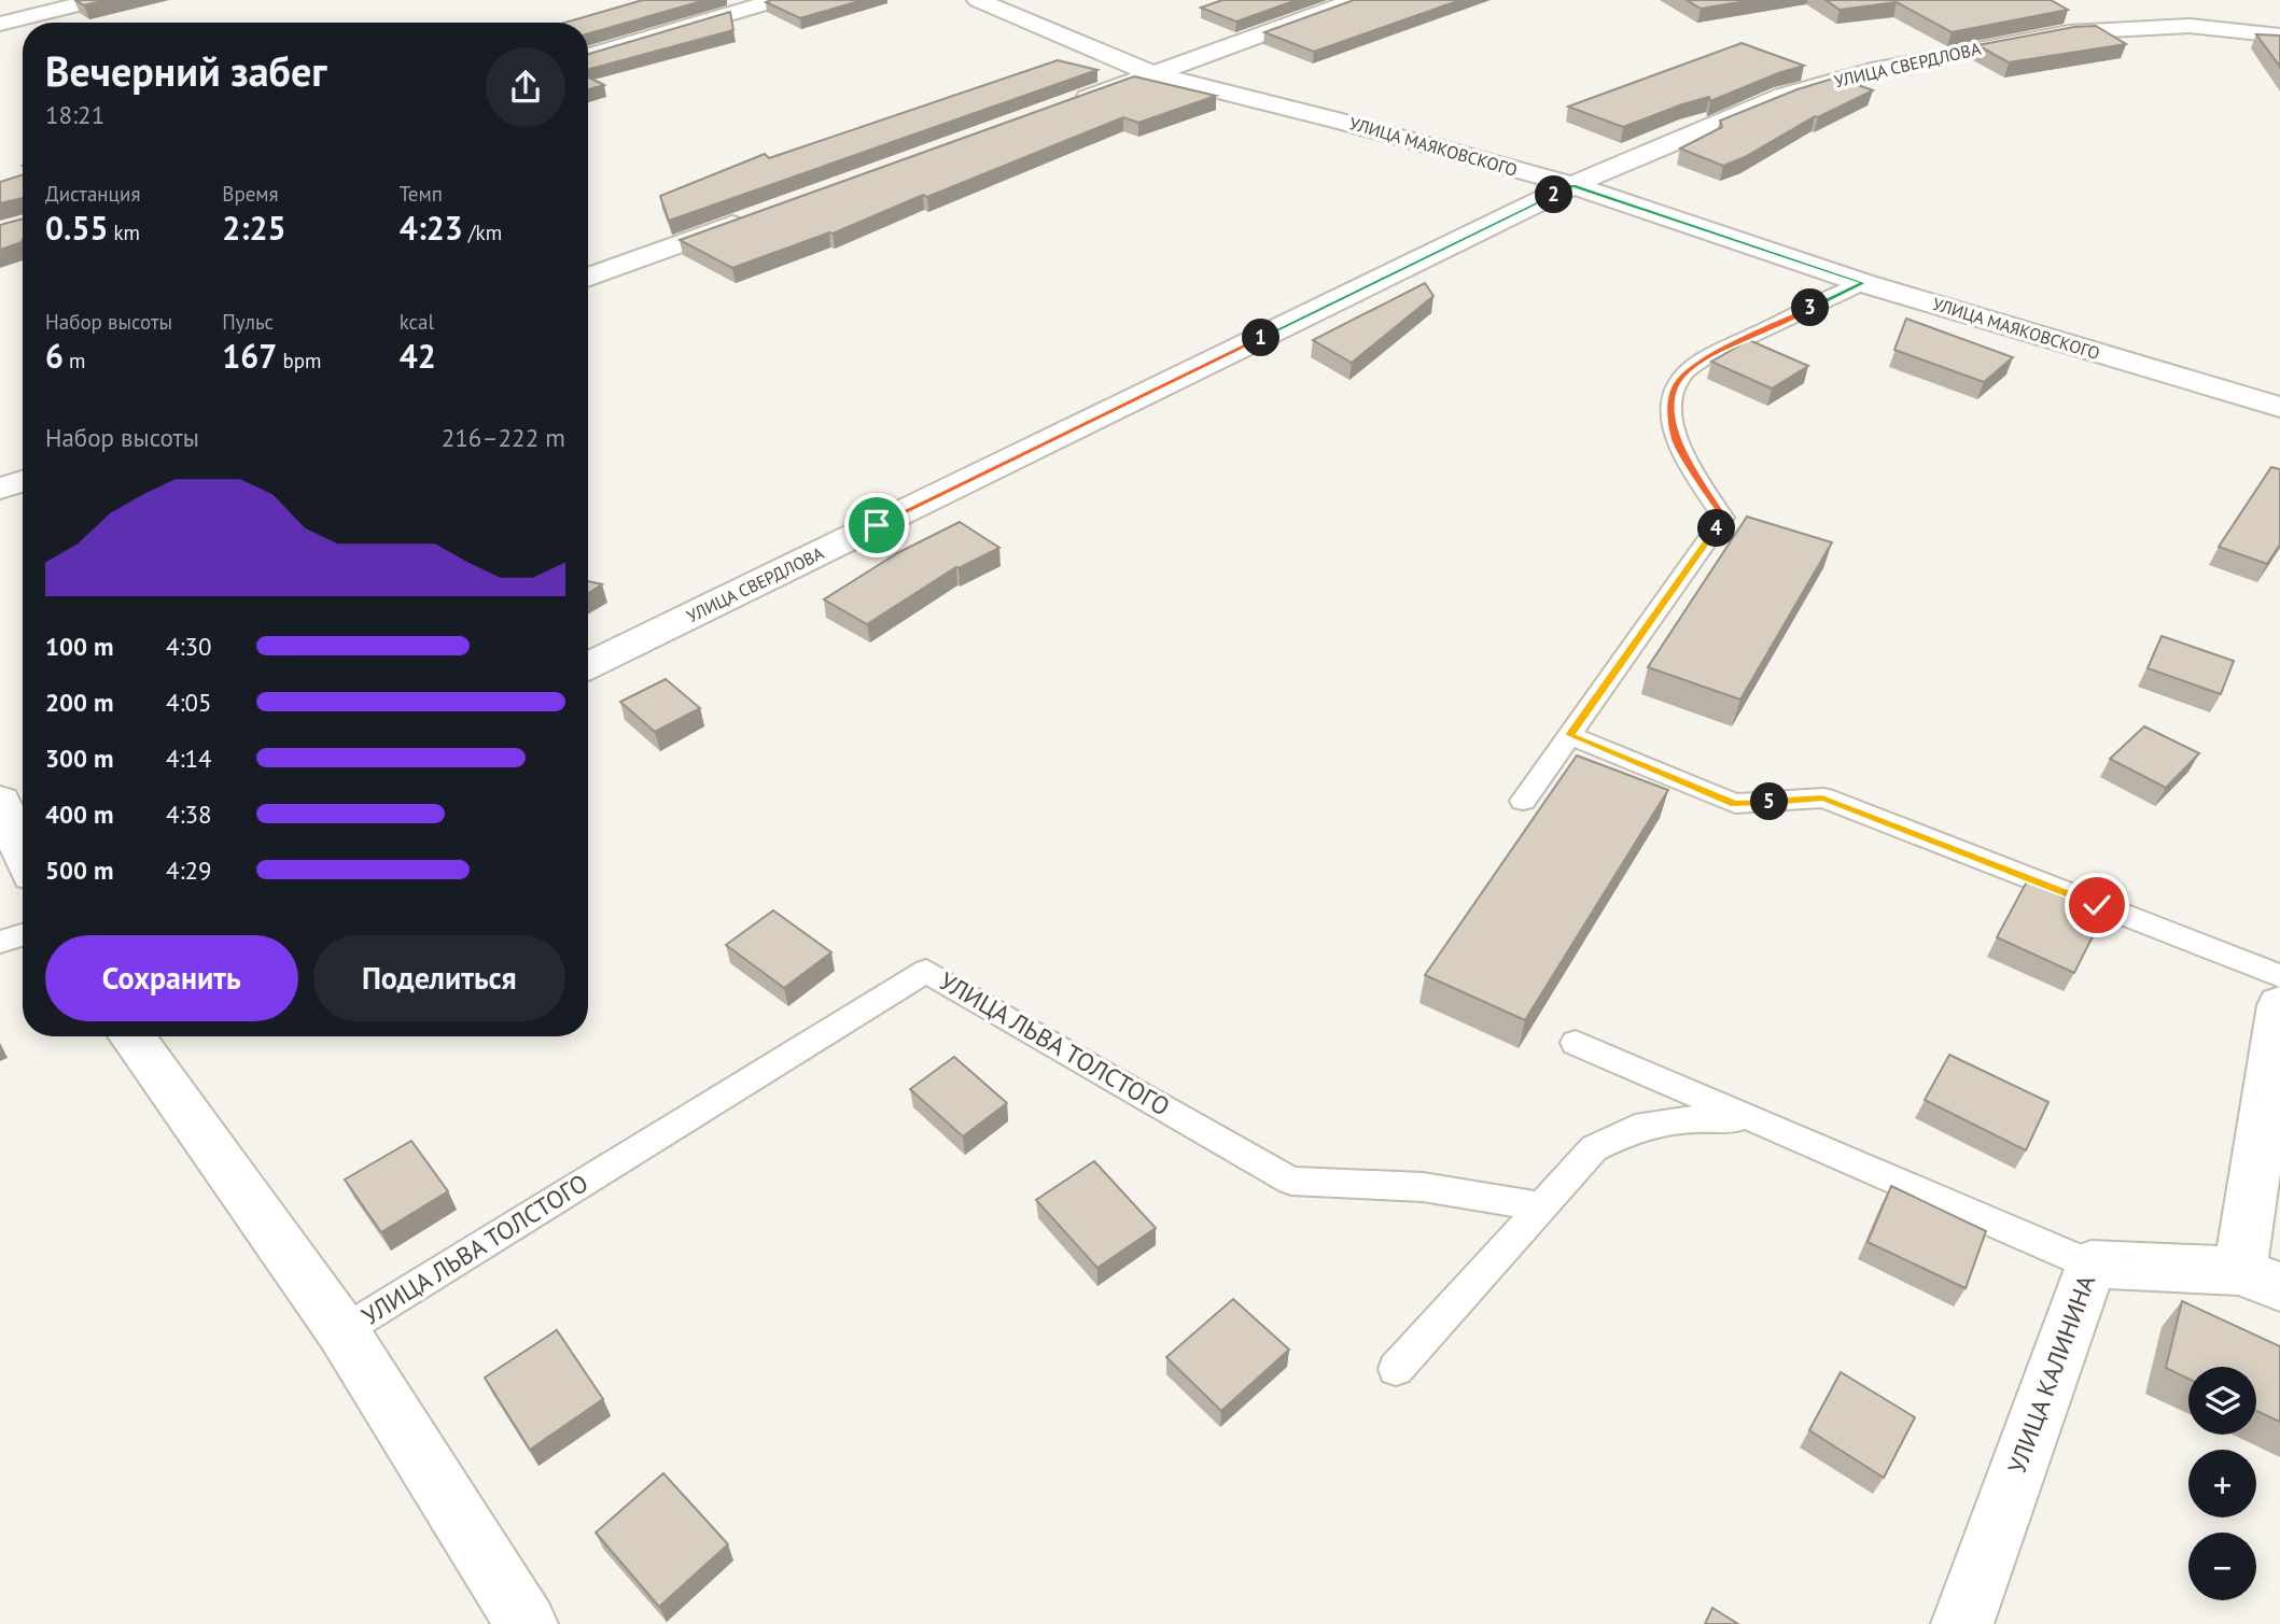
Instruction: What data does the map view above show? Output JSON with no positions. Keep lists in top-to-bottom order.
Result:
{
  "streets": {
    "street": [
      "УЛИЦА СВЕРДЛОВА",
      "УЛИЦА МАЯКОВСКОГО",
      "УЛИЦА ЛЬВА ТОЛСТОГО",
      "УЛИЦА КАЛИНИНА"
    ]
  },
  "crossings": [
    ["УЛИЦА СВЕРДЛОВА", "УЛИЦА МАЯКОВСКОГО"]
  ],
  "page": {
    "heading": ["Вечерний забег", "18:21"],
    "stats": [
      ["Дистанция", "0.55 km"],
      ["Время", "2:25"],
      ["Темп", "4:23 /km"],
      ["Набор высоты", "6 m"],
      ["Пульс", "167 bpm"],
      ["kcal", "42"]
    ],
    "pins": [
      "2",
      "3",
      "1",
      "4",
      "5"
    ],
    "chart": ["Набор высоты", "216–222 m"],
    "list": [
      {
        "name": "100 m",
        "note": "4:30"
      },
      {
        "name": "200 m",
        "note": "4:05"
      },
      {
        "name": "300 m",
        "note": "4:14"
      },
      {
        "name": "400 m",
        "note": "4:38"
      },
      {
        "name": "500 m",
        "note": "4:29"
      }
    ],
    "buttons": ["Сохранить", "Поделиться"],
    "map_buttons": ["+", "−"]
  }
}
